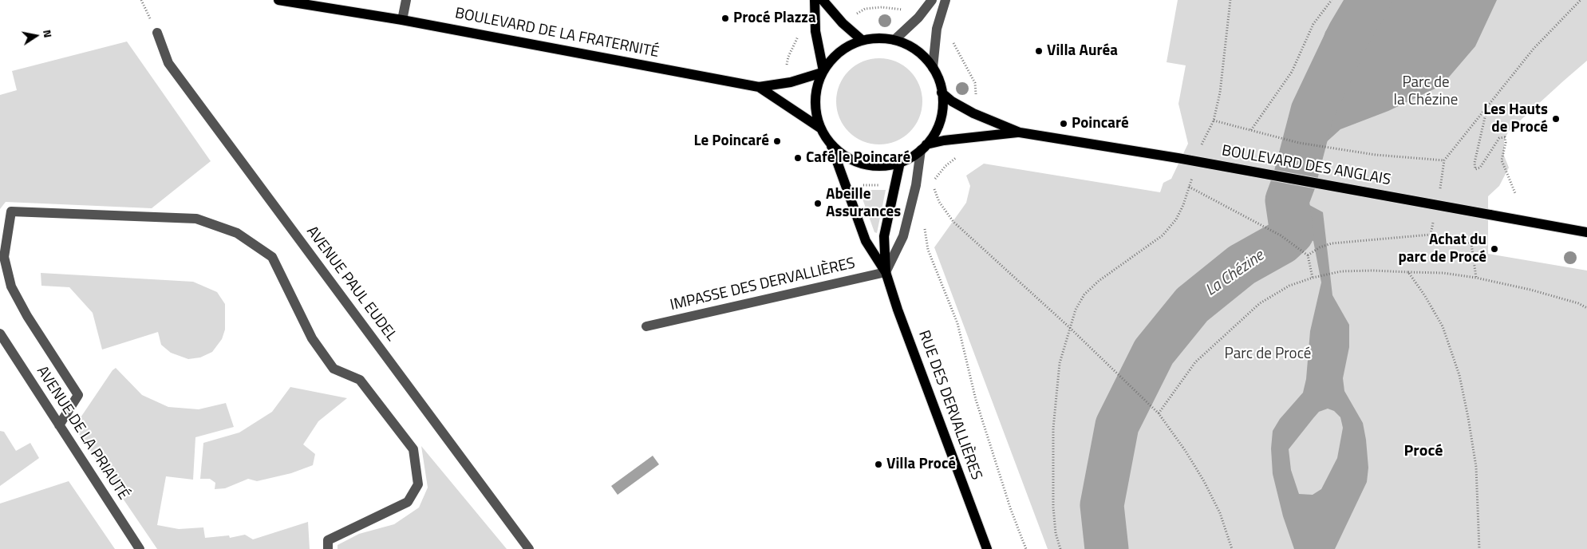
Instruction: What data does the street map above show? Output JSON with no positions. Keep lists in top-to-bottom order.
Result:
{
  "streets": {
    "main road": ["BOULEVARD DE LA FRATERNITÉ", "BOULEVARD DES ANGLAIS", "RUE DES DERVALLIÈRES"],
    "street": ["AVENUE PAUL EUDEL", "IMPASSE DES DERVALLIÈRES", "AVENUE DE LA PRIAUTÉ"]
  },
  "crossings": [
    ["BOULEVARD DE LA FRATERNITÉ", "BOULEVARD DES ANGLAIS"],
    ["BOULEVARD DE LA FRATERNITÉ", "RUE DES DERVALLIÈRES"],
    ["BOULEVARD DES ANGLAIS", "RUE DES DERVALLIÈRES"],
    ["IMPASSE DES DERVALLIÈRES", "RUE DES DERVALLIÈRES"]
  ],
  "districts": ["Procé"],
  "water": ["La Chézine"],
  "parks": ["Parc de la Chézine", "Parc de Procé"],
  "places": [
    "Procé Plazza",
    "Villa Auréa",
    "Les Hauts de Procé",
    "Poincaré",
    "Le Poincaré",
    "Café le Poincaré",
    "Abeille Assurances",
    "Achat du parc de Procé",
    "Villa Procé"
  ],
  "north": "right"
}
